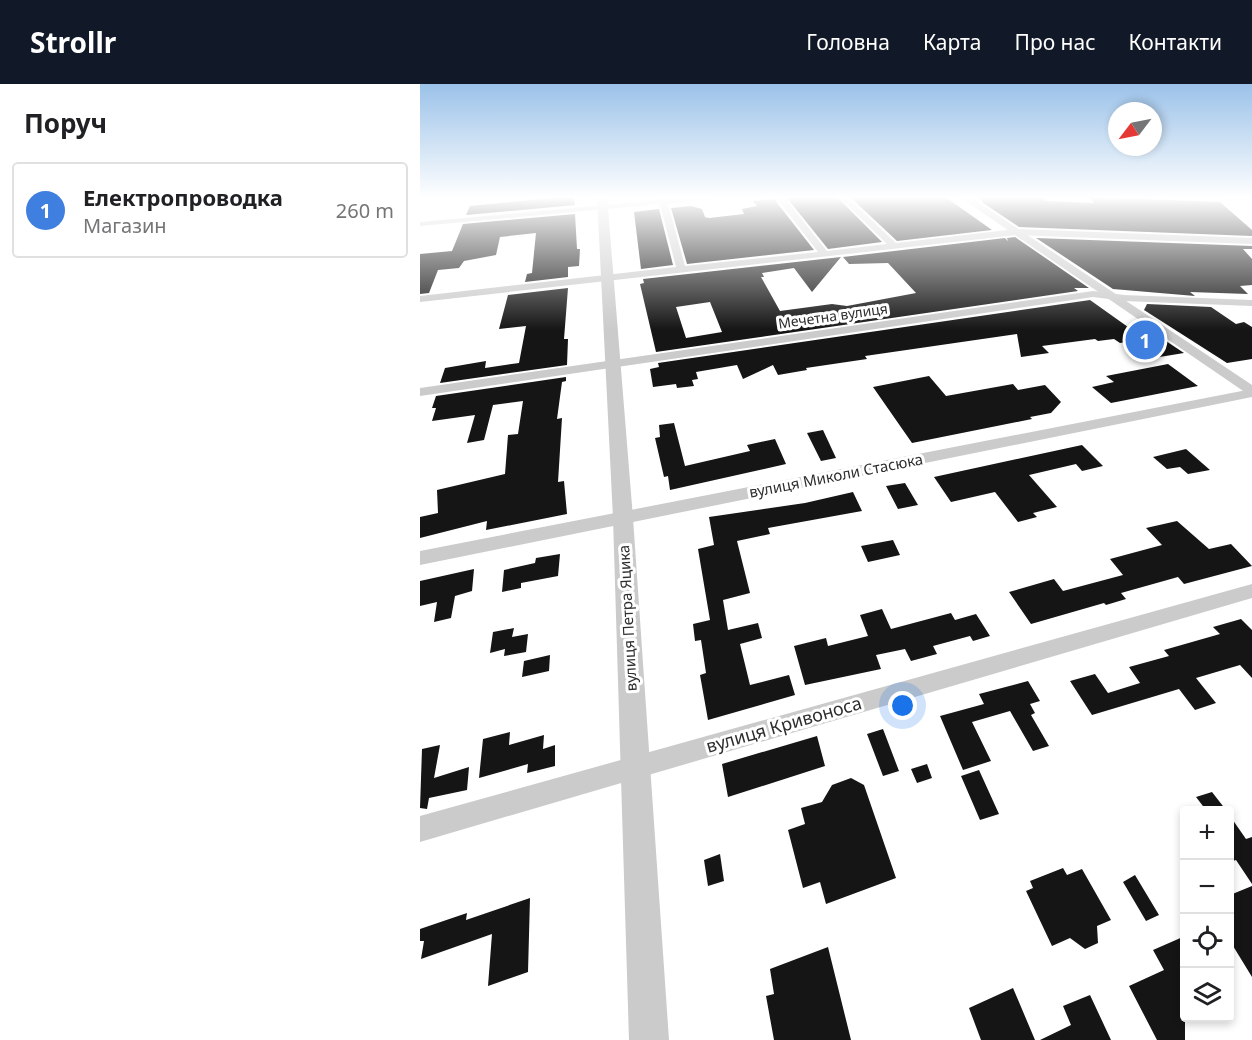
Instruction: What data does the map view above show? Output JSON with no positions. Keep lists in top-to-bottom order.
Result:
{
  "streets": {
    "street": [
      "Мечетна вулиця",
      "вулиця Миколи Стасюка",
      "вулиця Петра Яцика",
      "вулиця Кривоноса"
    ]
  },
  "crossings": [
    ["Мечетна вулиця", "вулиця Петра Яцика"],
    ["вулиця Миколи Стасюка", "вулиця Петра Яцика"],
    ["вулиця Петра Яцика", "вулиця Кривоноса"]
  ],
  "north": "bottom left",
  "page": {
    "header": "Strollr",
    "nav": [
      "Головна",
      "Карта",
      "Про нас",
      "Контакти"
    ],
    "heading": "Поруч",
    "list": [
      {
        "mark": "1",
        "name": "Електропроводка",
        "note": "Магазин",
        "value": "260 m"
      }
    ],
    "pins": "1",
    "map_buttons": ["+", "−"]
  }
}
